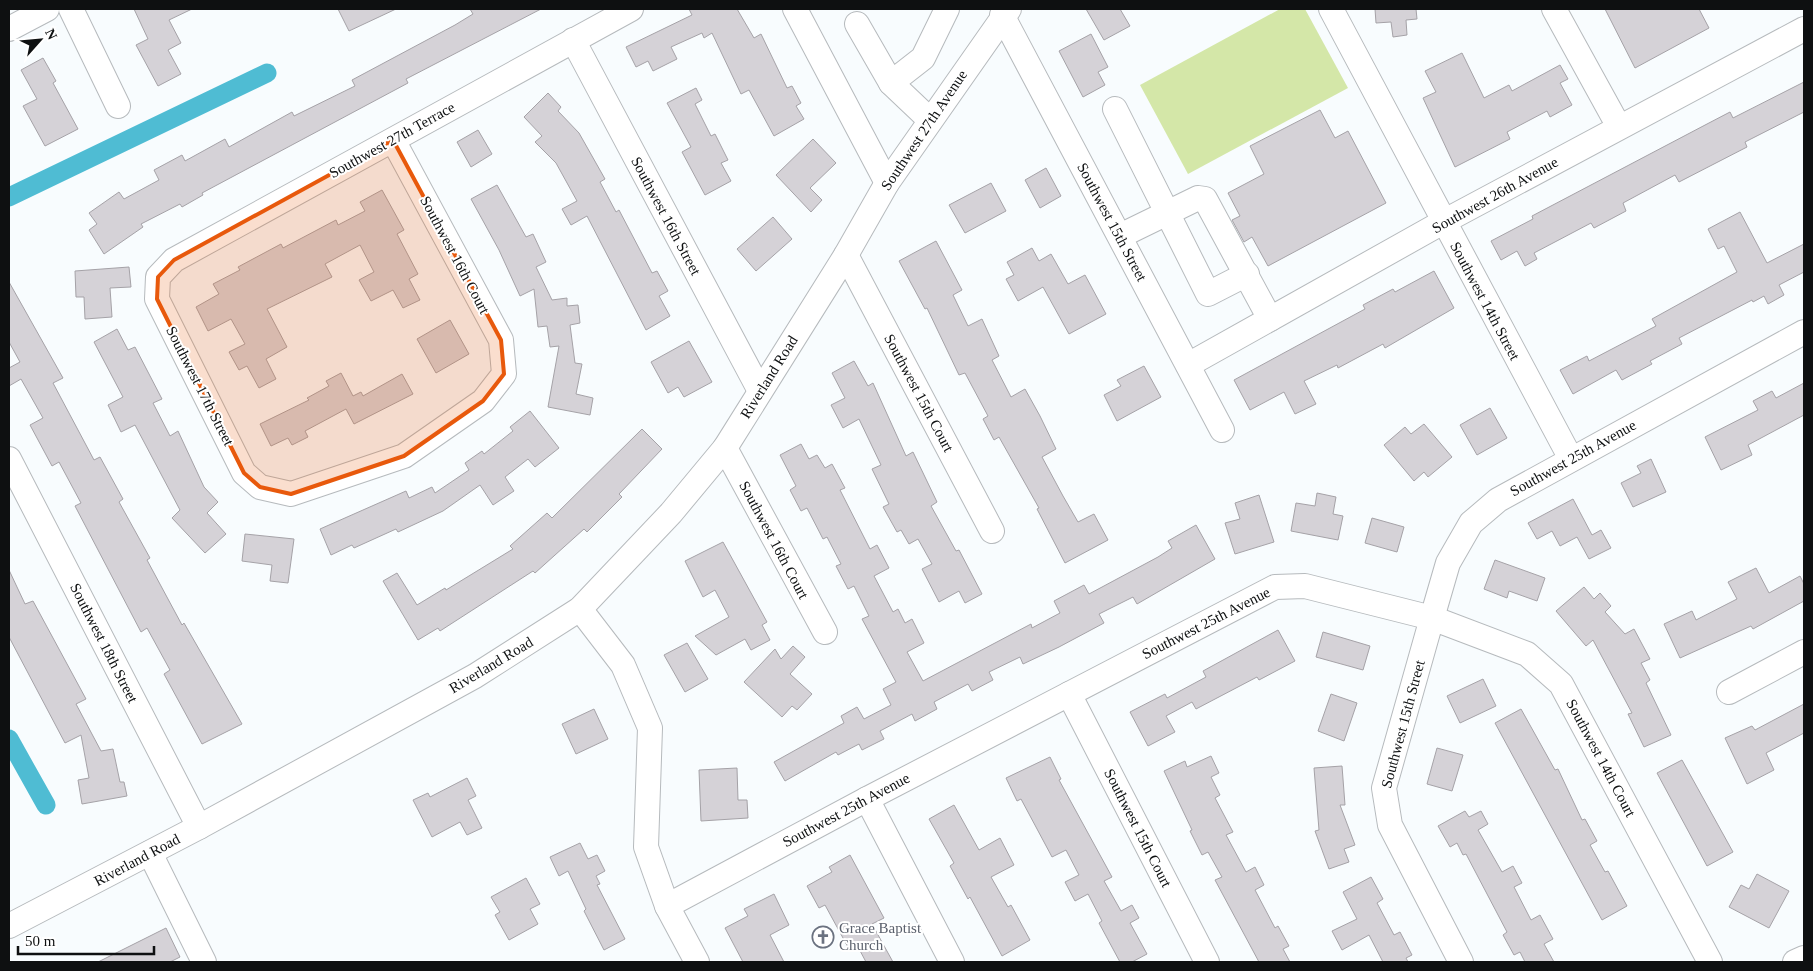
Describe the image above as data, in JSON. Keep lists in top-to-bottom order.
{
  "streets": {
    "street": [
      "Southwest 27th Avenue",
      "Southwest 27th Terrace",
      "Southwest 26th Avenue",
      "Southwest 16th Street",
      "Southwest 15th Street",
      "Southwest 16th Court",
      "Southwest 14th Street",
      "Riverland Road",
      "Southwest 17th Street",
      "Southwest 15th Court",
      "Southwest 25th Avenue",
      "Southwest 18th Street",
      "Southwest 14th Court"
    ]
  },
  "crossings": [
    ["Southwest 27th Avenue", "Southwest 15th Street"],
    ["Southwest 27th Avenue", "Riverland Road"],
    ["Southwest 27th Avenue", "Southwest 15th Court"],
    ["Southwest 27th Terrace", "Southwest 16th Street"],
    ["Southwest 27th Terrace", "Southwest 16th Court"],
    ["Southwest 27th Terrace", "Southwest 17th Street"],
    ["Southwest 26th Avenue", "Southwest 15th Street"],
    ["Southwest 26th Avenue", "Southwest 14th Street"],
    ["Southwest 16th Street", "Riverland Road"],
    ["Southwest 15th Street", "Southwest 25th Avenue"],
    ["Southwest 15th Street", "Southwest 14th Court"],
    ["Southwest 16th Court", "Riverland Road"],
    ["Southwest 16th Court", "Southwest 17th Street"],
    ["Southwest 14th Street", "Southwest 25th Avenue"],
    ["Riverland Road", "Southwest 15th Court"],
    ["Riverland Road", "Southwest 18th Street"],
    ["Southwest 15th Court", "Southwest 25th Avenue"],
    ["Southwest 25th Avenue", "Southwest 14th Court"]
  ],
  "places": {
    "church": ["Grace Baptist Church"]
  },
  "scale_bar": "50 m",
  "north": "top right"
}
